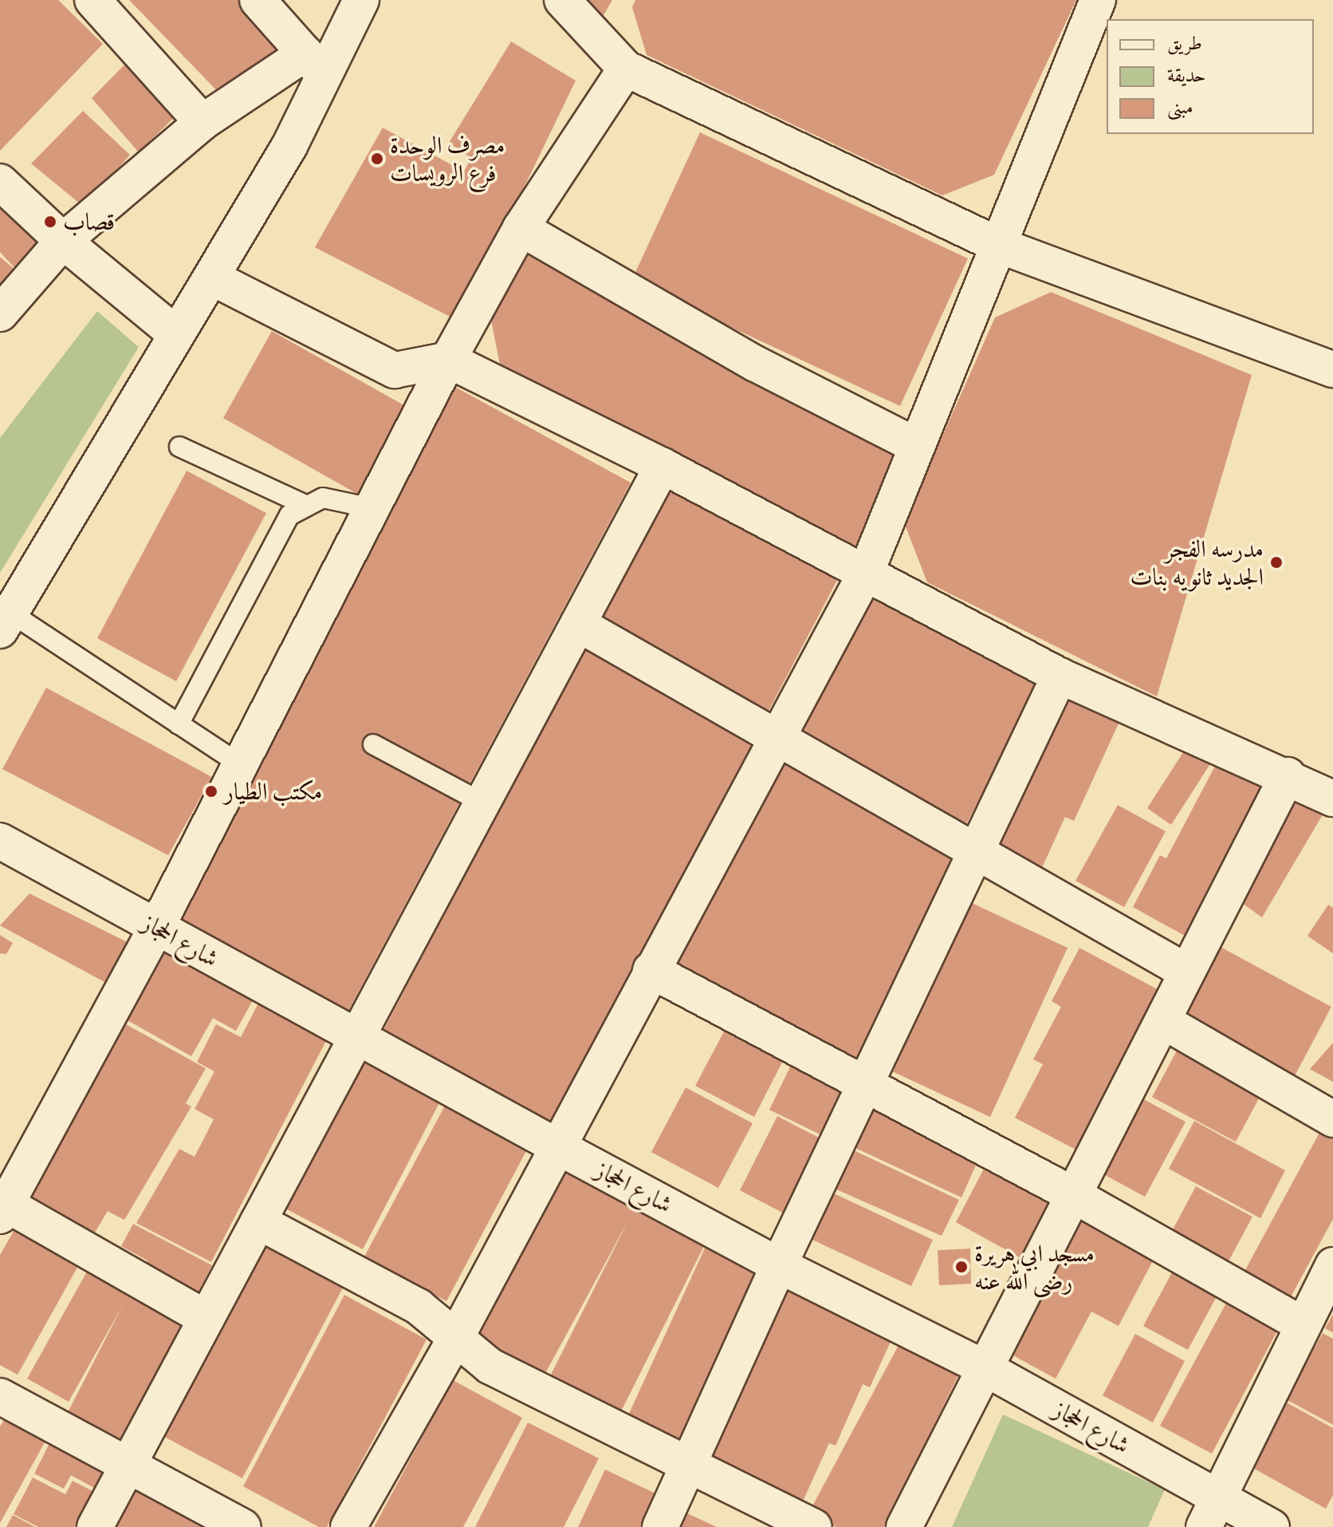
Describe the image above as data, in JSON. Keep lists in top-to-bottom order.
{
  "streets": {
    "street": ["شارع الحجاز"]
  },
  "places": [
    "مصرف الوحدة فرع الرويسات",
    "قصاب",
    "مدرسه الفجر الجديد ثانويه بنات",
    "مكتب الطيار",
    "مسجد ابي هريرة رضى الله عنه"
  ],
  "legend": ["طريق", "حديقة", "مبنى"]
}
